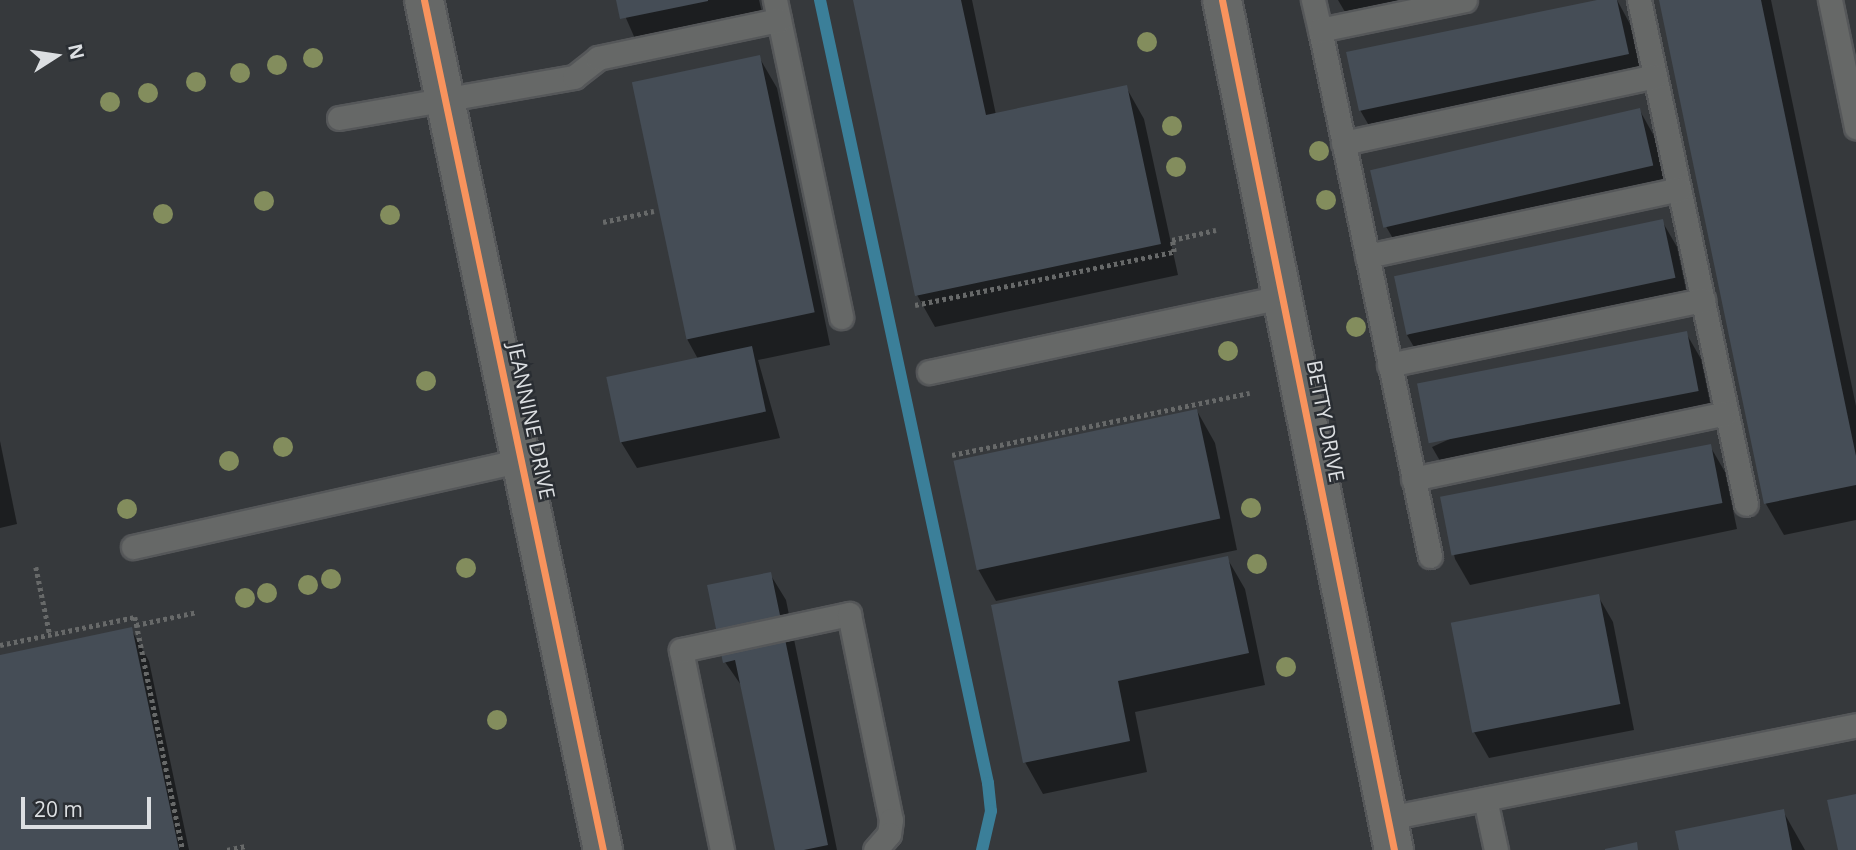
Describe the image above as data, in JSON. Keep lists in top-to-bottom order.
{
  "streets": {
    "street": ["JEANNINE DRIVE", "BETTY DRIVE"]
  },
  "scale_bar": "20 m",
  "north": "right"
}
